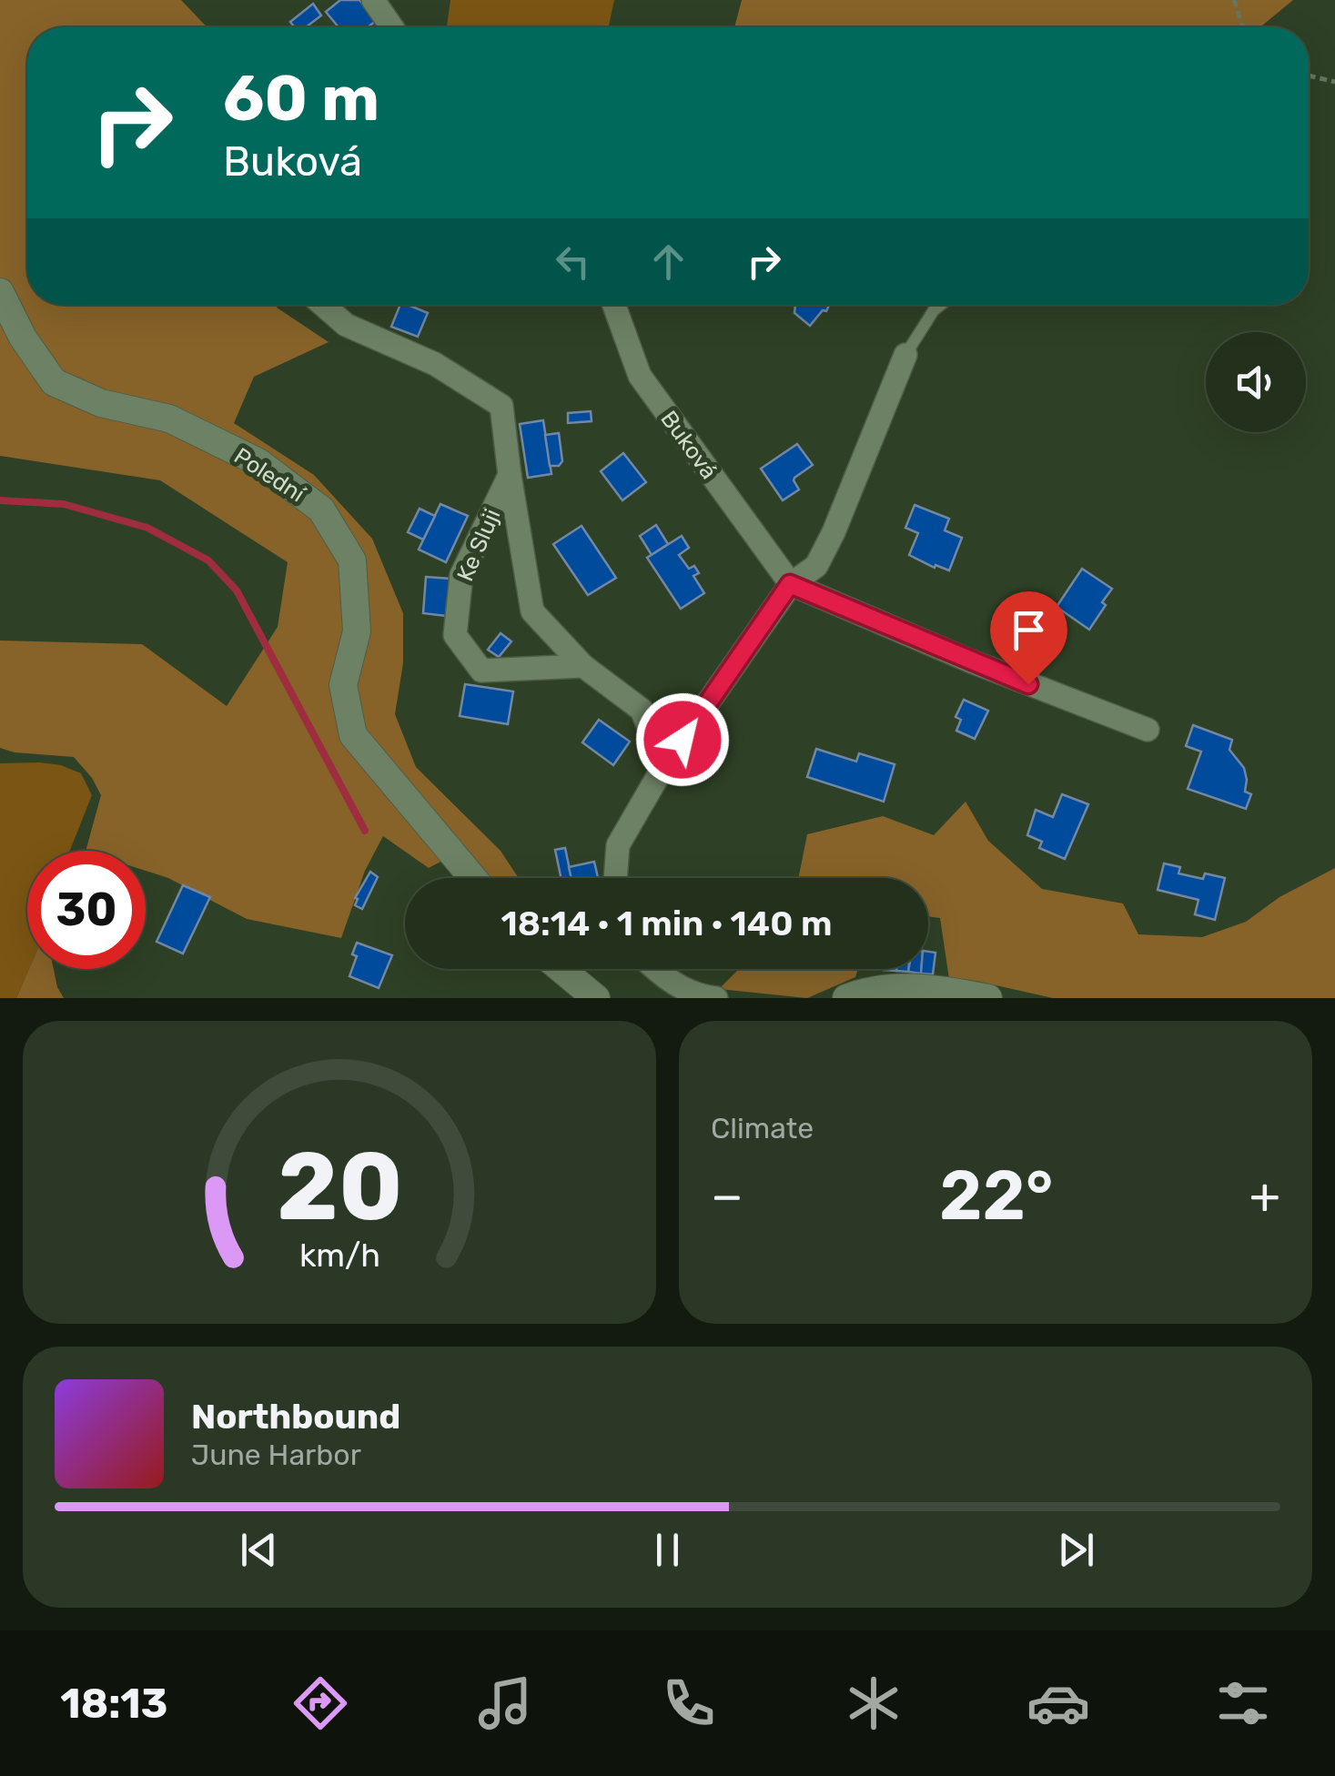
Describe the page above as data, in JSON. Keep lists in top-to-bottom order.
{
  "streets": {
    "street": ["Buková", "Polední", "Ke Sluji"]
  },
  "page": {
    "turn": ["60 m", "Buková"],
    "limit": "30",
    "trip": "18:14 · 1 min · 140 m",
    "tile": "Climate",
    "heat": ["−", "22°", "+"],
    "song": ["Northbound", "June Harbor"],
    "tabs": "18:13",
    "gauge": ["20", "km/h"]
  }
}
